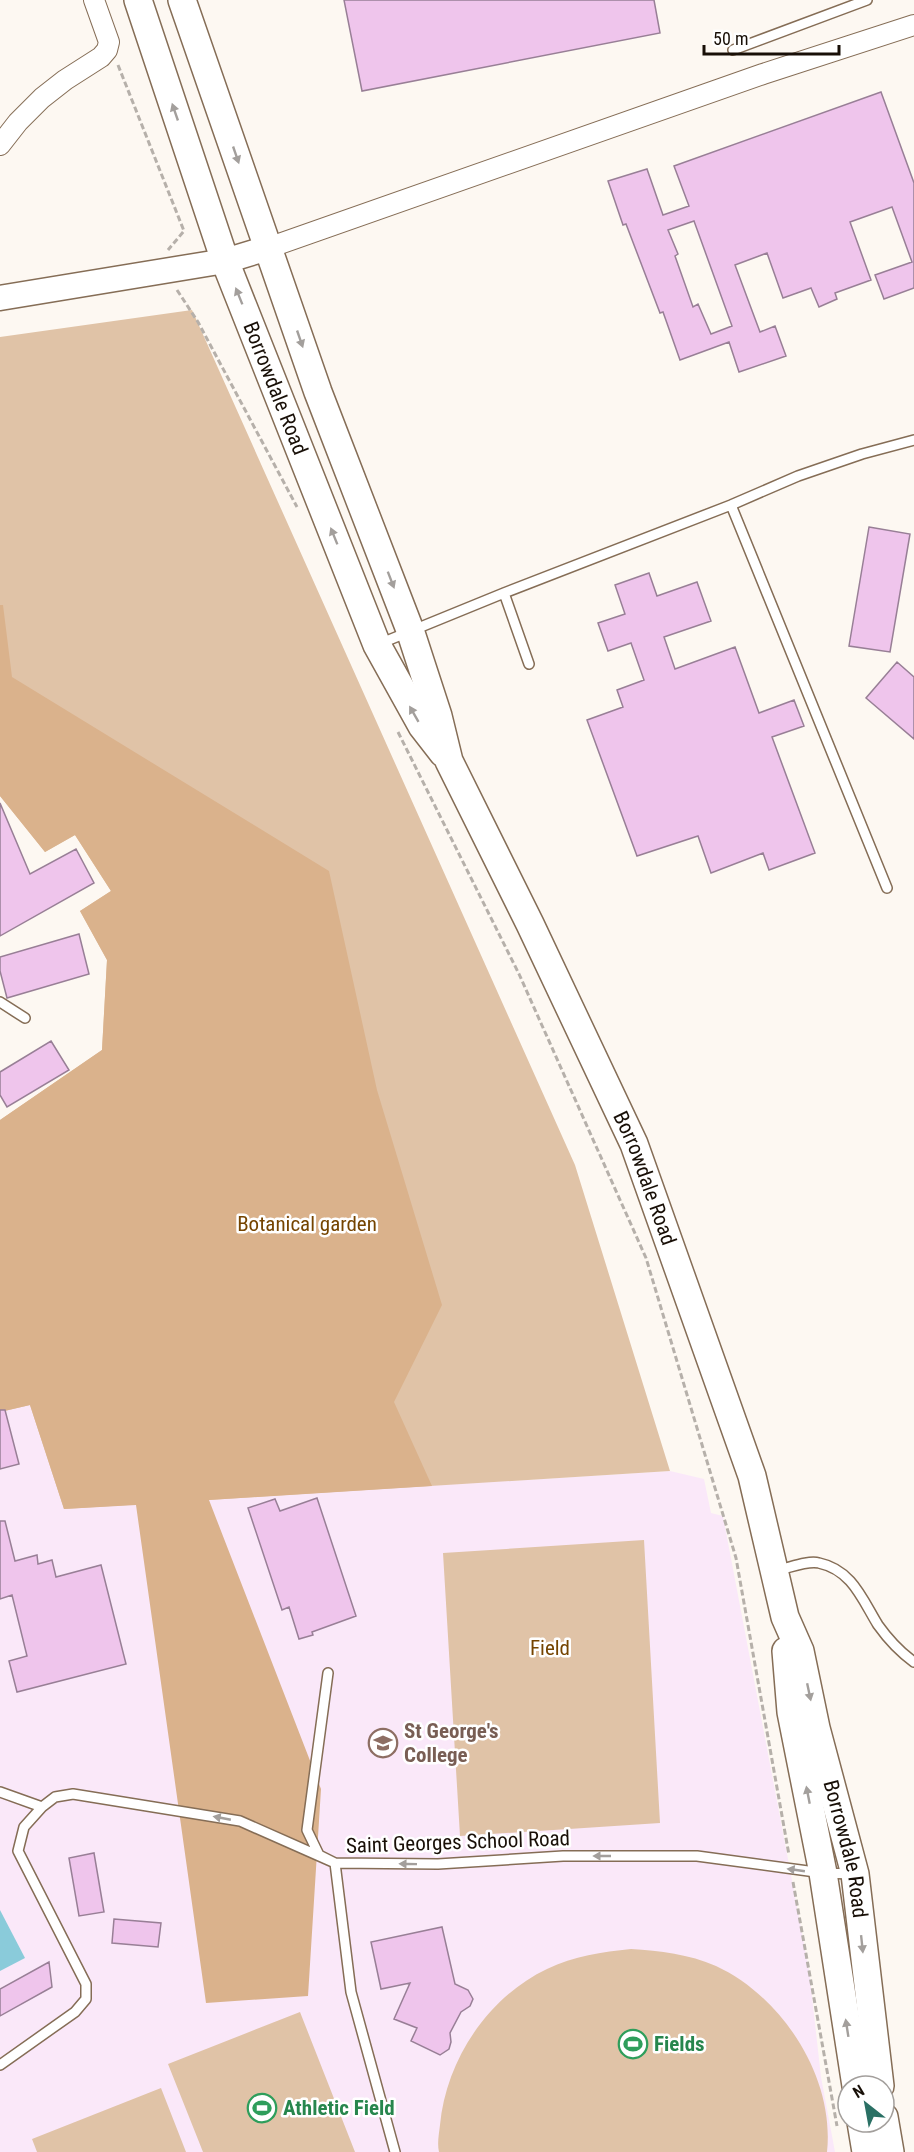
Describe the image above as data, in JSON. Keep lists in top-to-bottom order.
{
  "streets": {
    "main road": ["Borrowdale Road"],
    "lane": ["Saint Georges School Road"]
  },
  "crossings": [
    ["Borrowdale Road", "Saint Georges School Road"]
  ],
  "one_way": ["Saint Georges School Road"],
  "parks": ["Botanical garden", "Field"],
  "places": {
    "school or university": ["St George's College"],
    "sports": ["Fields", "Athletic Field"]
  },
  "scale_bar": "50 m",
  "north": "top left"
}
